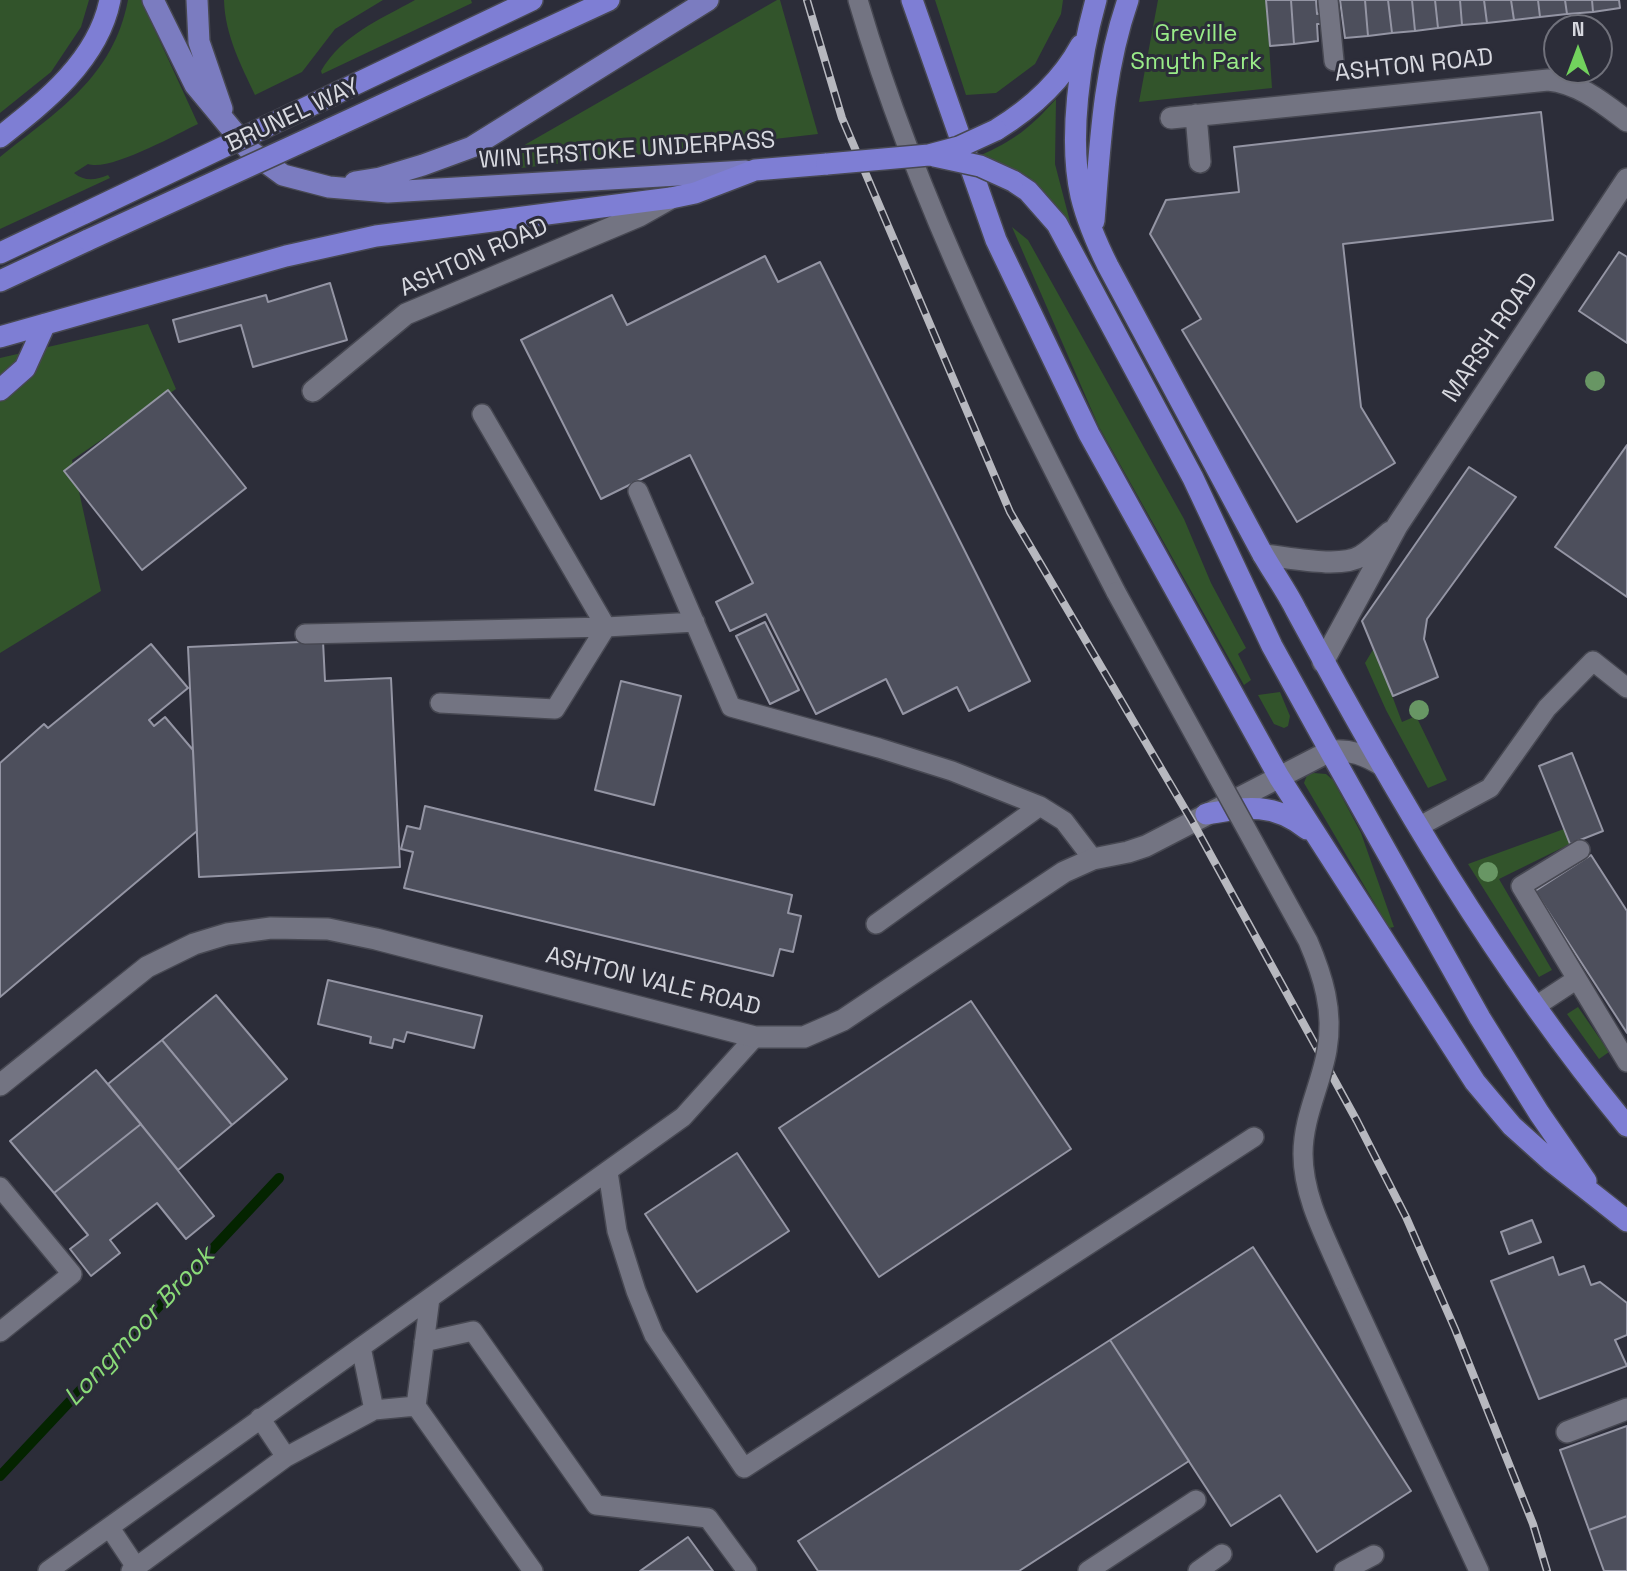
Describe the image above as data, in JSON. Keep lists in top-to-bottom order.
{
  "streets": {
    "highway": ["BRUNEL WAY", "WINTERSTOKE UNDERPASS"],
    "street": ["ASHTON ROAD", "MARSH ROAD", "ASHTON VALE ROAD"]
  },
  "water": ["Longmoor Brook"],
  "parks": ["Greville Smyth Park"],
  "north": "top"
}
